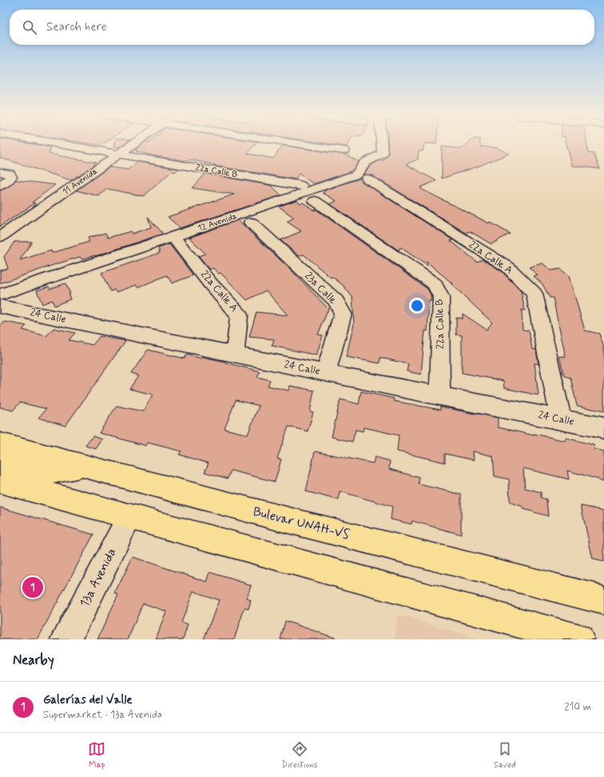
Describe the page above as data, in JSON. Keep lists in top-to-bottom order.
{
  "streets": {
    "main road": ["Bulevar UNAH-VS"],
    "street": [
      "22a Calle B",
      "11 Avenida",
      "12 Avenida",
      "22a Calle A",
      "23a Calle",
      "24 Calle",
      "13a Avenida"
    ]
  },
  "crossings": [
    ["22a Calle B", "11 Avenida"],
    ["22a Calle B", "24 Calle"],
    ["12 Avenida", "22a Calle A"],
    ["12 Avenida", "24 Calle"],
    ["22a Calle A", "24 Calle"],
    ["23a Calle", "24 Calle"]
  ],
  "page": {
    "search": "Search here",
    "pins": "1",
    "heading": "Nearby",
    "list": [
      {
        "mark": "1",
        "name": "Galerías del Valle",
        "note": "Supermarket · 13a Avenida",
        "value": "210 m"
      }
    ],
    "nav": ["Map", "Directions", "Saved"]
  }
}
